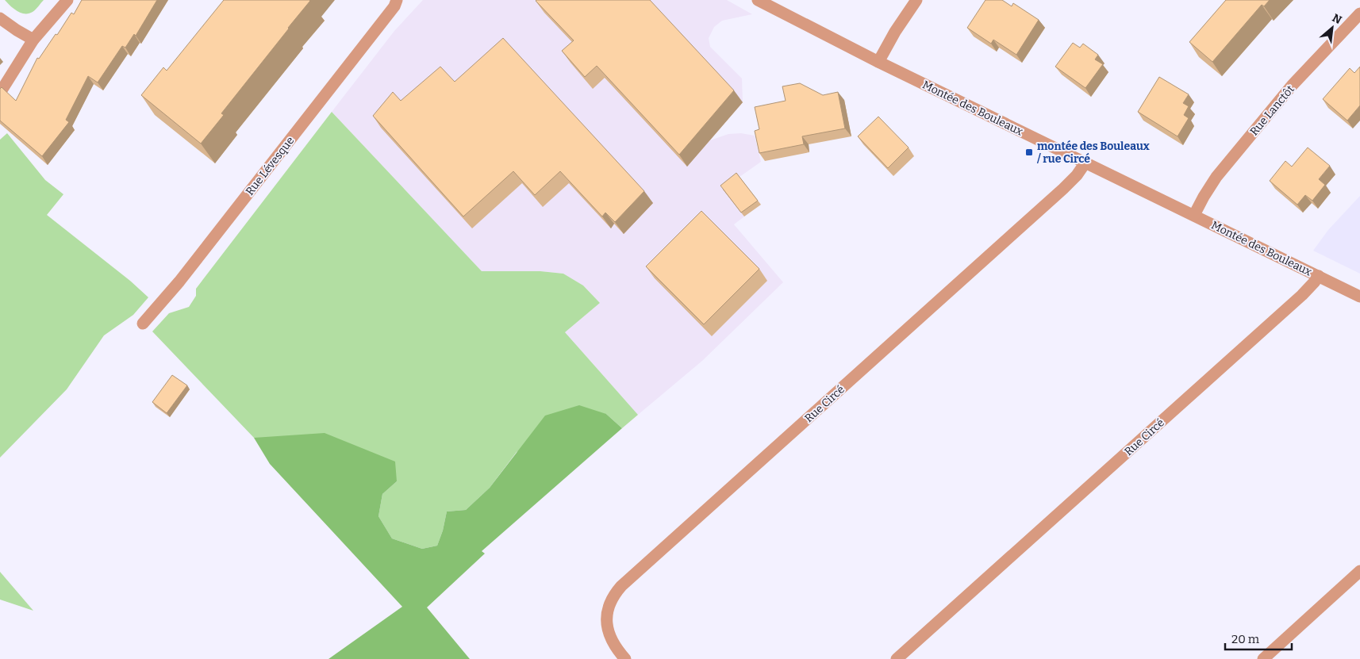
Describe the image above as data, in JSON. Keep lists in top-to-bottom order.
{
  "streets": {
    "street": [
      "Montée des Bouleaux",
      "Rue Lanctôt",
      "Rue Lévesque",
      "Rue Circé"
    ]
  },
  "crossings": [
    ["Montée des Bouleaux", "Rue Lanctôt"],
    ["Montée des Bouleaux", "Rue Circé"]
  ],
  "places": {
    "transit": ["montée des Bouleaux / rue Circé"]
  },
  "scale_bar": "20 m",
  "north": "top right"
}
